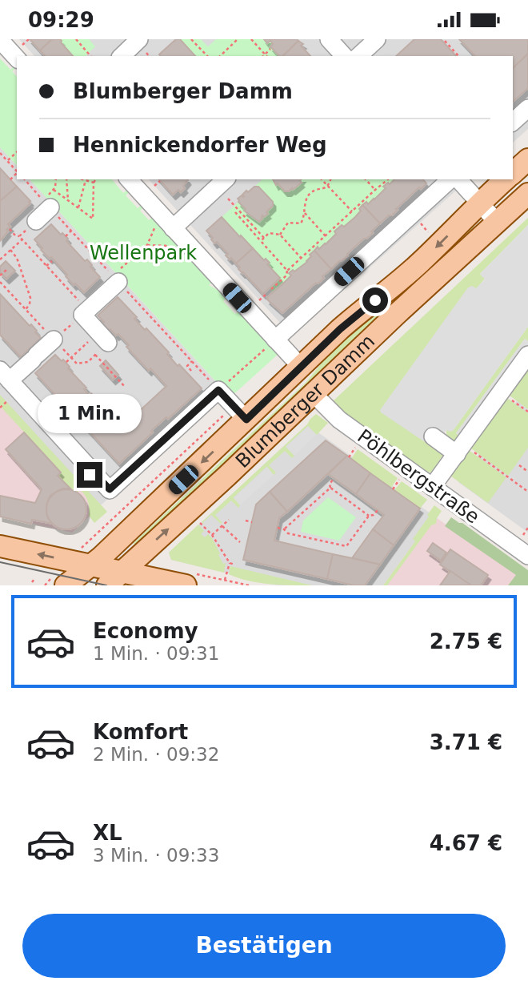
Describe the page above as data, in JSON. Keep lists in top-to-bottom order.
{
  "streets": {
    "main road": ["Blumberger Damm"],
    "street": ["Pöhlbergstraße"]
  },
  "crossings": [
    ["Blumberger Damm", "Pöhlbergstraße"]
  ],
  "parks": ["Wellenpark"],
  "page": {
    "status": "09:29",
    "banner": ["Blumberger Damm", "Hennickendorfer Weg"],
    "bubble": "1 Min.",
    "list": [
      {
        "name": "Economy",
        "note": "1 Min. · 09:31",
        "value": "2.75 €"
      },
      {
        "name": "Komfort",
        "note": "2 Min. · 09:32",
        "value": "3.71 €"
      },
      {
        "name": "XL",
        "note": "3 Min. · 09:33",
        "value": "4.67 €"
      }
    ],
    "buttons": "Bestätigen"
  }
}
